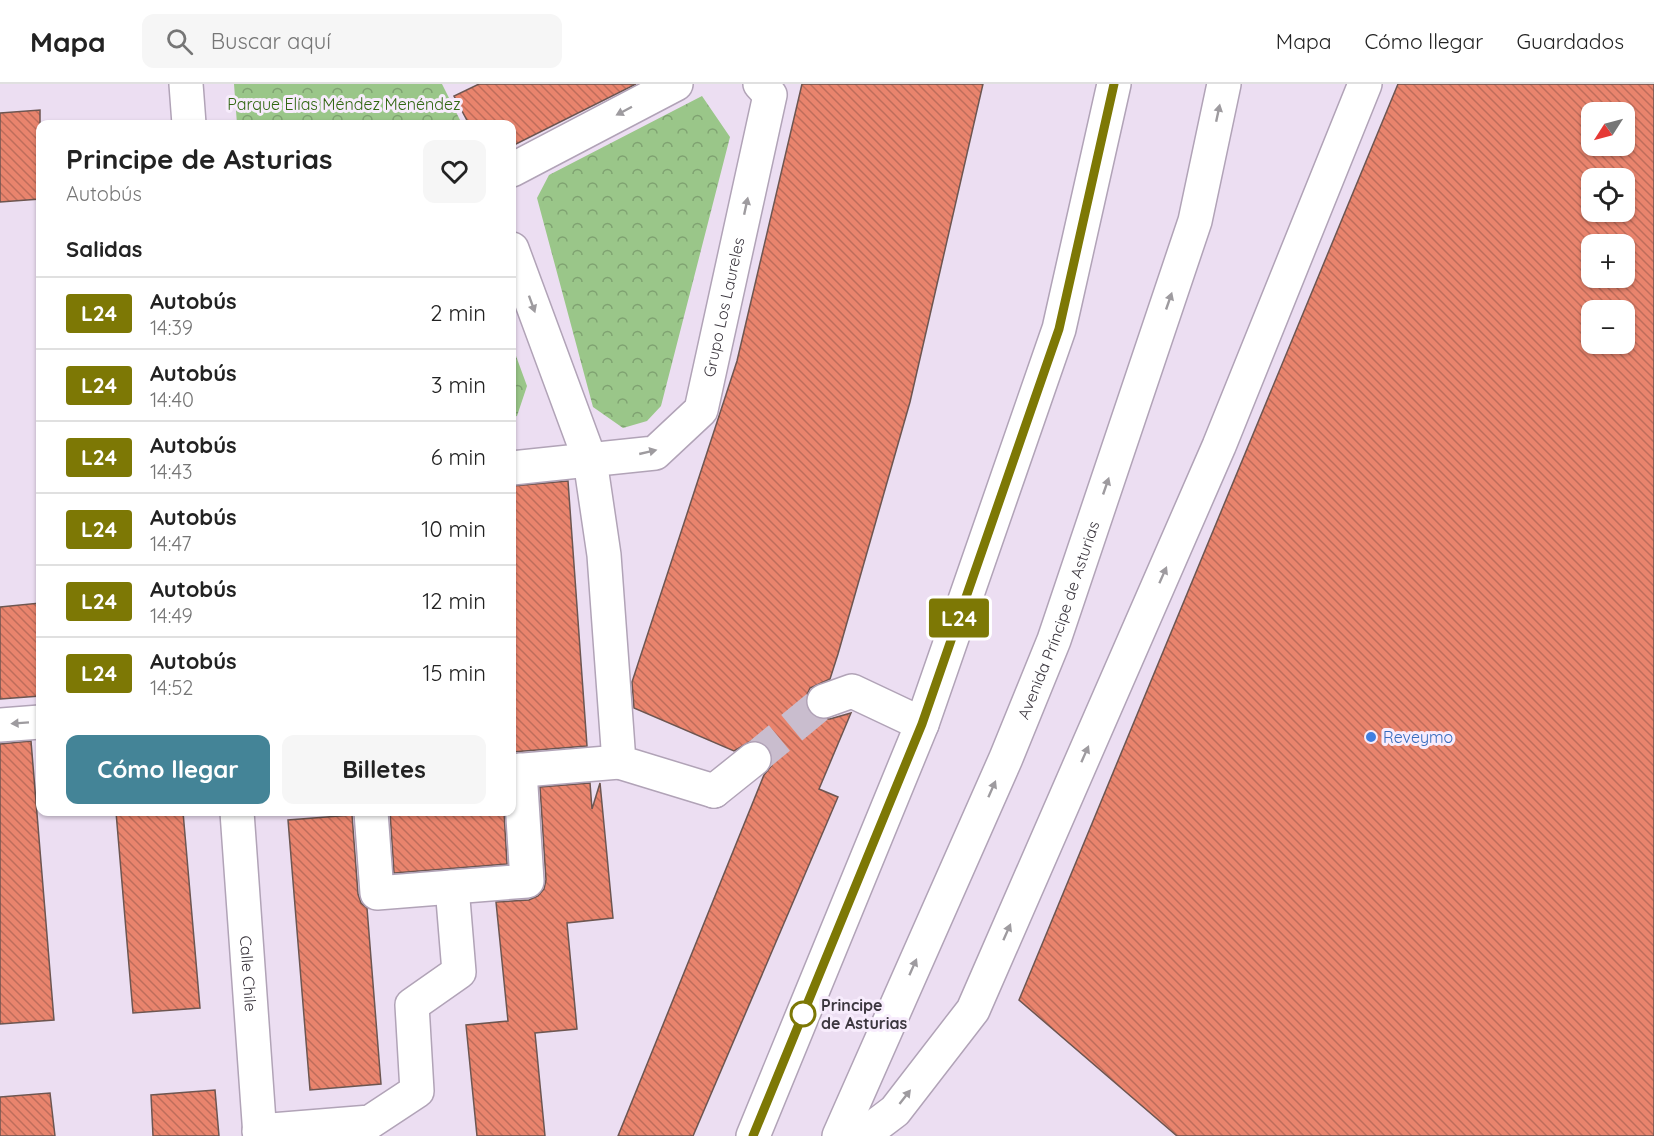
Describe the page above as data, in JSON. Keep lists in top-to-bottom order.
{
  "streets": {
    "main road": ["Grupo Los Laureles", "Avenida Príncipe de Asturias", "Calle Chile"]
  },
  "one_way": ["Grupo Los Laureles"],
  "parks": ["Parque Elías Méndez Menéndez"],
  "places": ["Reveymo", "Principe de Asturias"],
  "lines": ["bus line L24"],
  "north": "bottom left",
  "page": {
    "header": "Mapa",
    "search": "Buscar aquí",
    "nav": ["Mapa", "Cómo llegar", "Guardados"],
    "on_map": "L24",
    "map_buttons": ["+", "−"],
    "heading": [
      ["Principe de Asturias", "Autobús"],
      "Salidas"
    ],
    "list": [
      {
        "mark": "L24",
        "name": "Autobús",
        "note": "14:39",
        "value": "2 min"
      },
      {
        "mark": "L24",
        "name": "Autobús",
        "note": "14:40",
        "value": "3 min"
      },
      {
        "mark": "L24",
        "name": "Autobús",
        "note": "14:43",
        "value": "6 min"
      },
      {
        "mark": "L24",
        "name": "Autobús",
        "note": "14:47",
        "value": "10 min"
      },
      {
        "mark": "L24",
        "name": "Autobús",
        "note": "14:49",
        "value": "12 min"
      },
      {
        "mark": "L24",
        "name": "Autobús",
        "note": "14:52",
        "value": "15 min"
      }
    ],
    "buttons": ["Cómo llegar", "Billetes"]
  }
}
